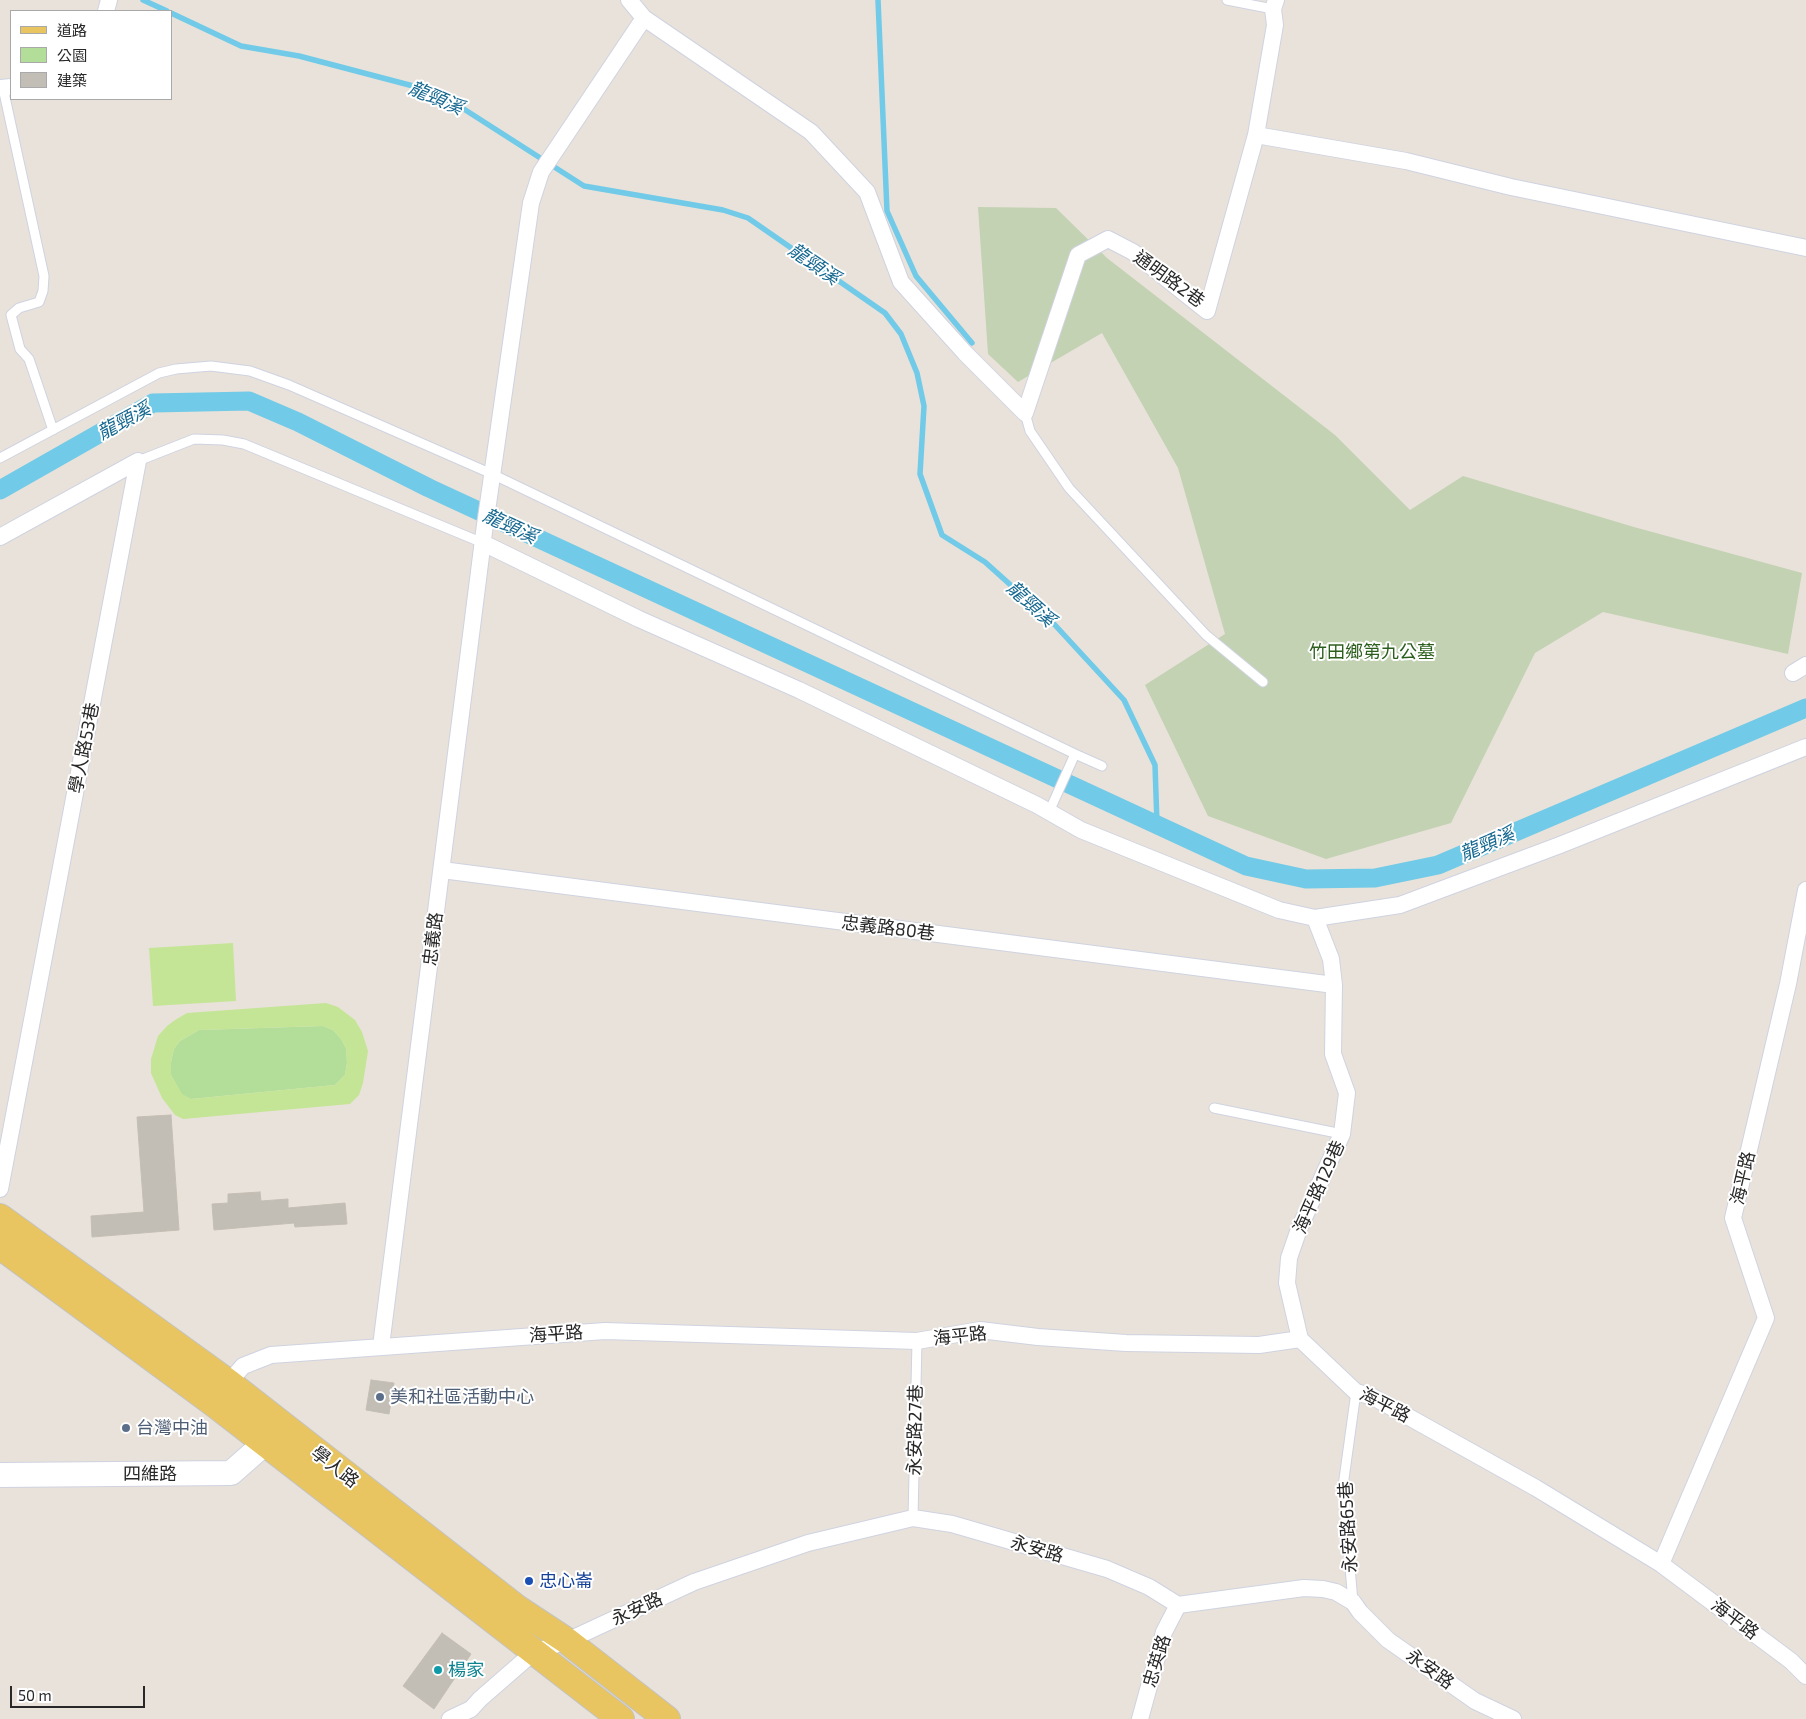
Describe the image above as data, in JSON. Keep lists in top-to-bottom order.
{
  "streets": {
    "main road": ["學人路", "四維路"],
    "street": [
      "通明路2巷",
      "學人路53巷",
      "忠義路80巷",
      "忠義路",
      "海平路",
      "海平路129巷",
      "永安路",
      "忠英路"
    ],
    "lane": ["永安路27巷", "永安路65巷"]
  },
  "crossings": [
    ["忠義路80巷", "忠義路"],
    ["忠義路80巷", "海平路129巷"],
    ["忠義路", "海平路"],
    ["海平路", "海平路129巷"],
    ["海平路", "永安路27巷"],
    ["海平路", "學人路"],
    ["海平路", "永安路65巷"],
    ["永安路27巷", "永安路"],
    ["學人路", "四維路"],
    ["學人路", "永安路"],
    ["永安路65巷", "永安路"],
    ["永安路", "忠英路"]
  ],
  "water": ["龍頸溪"],
  "parks": ["竹田鄉第九公墓"],
  "places": [
    "美和社區活動中心",
    "台灣中油",
    "忠心崙",
    "楊家"
  ],
  "legend": ["道路", "公園", "建築"],
  "scale_bar": "50 m"
}
